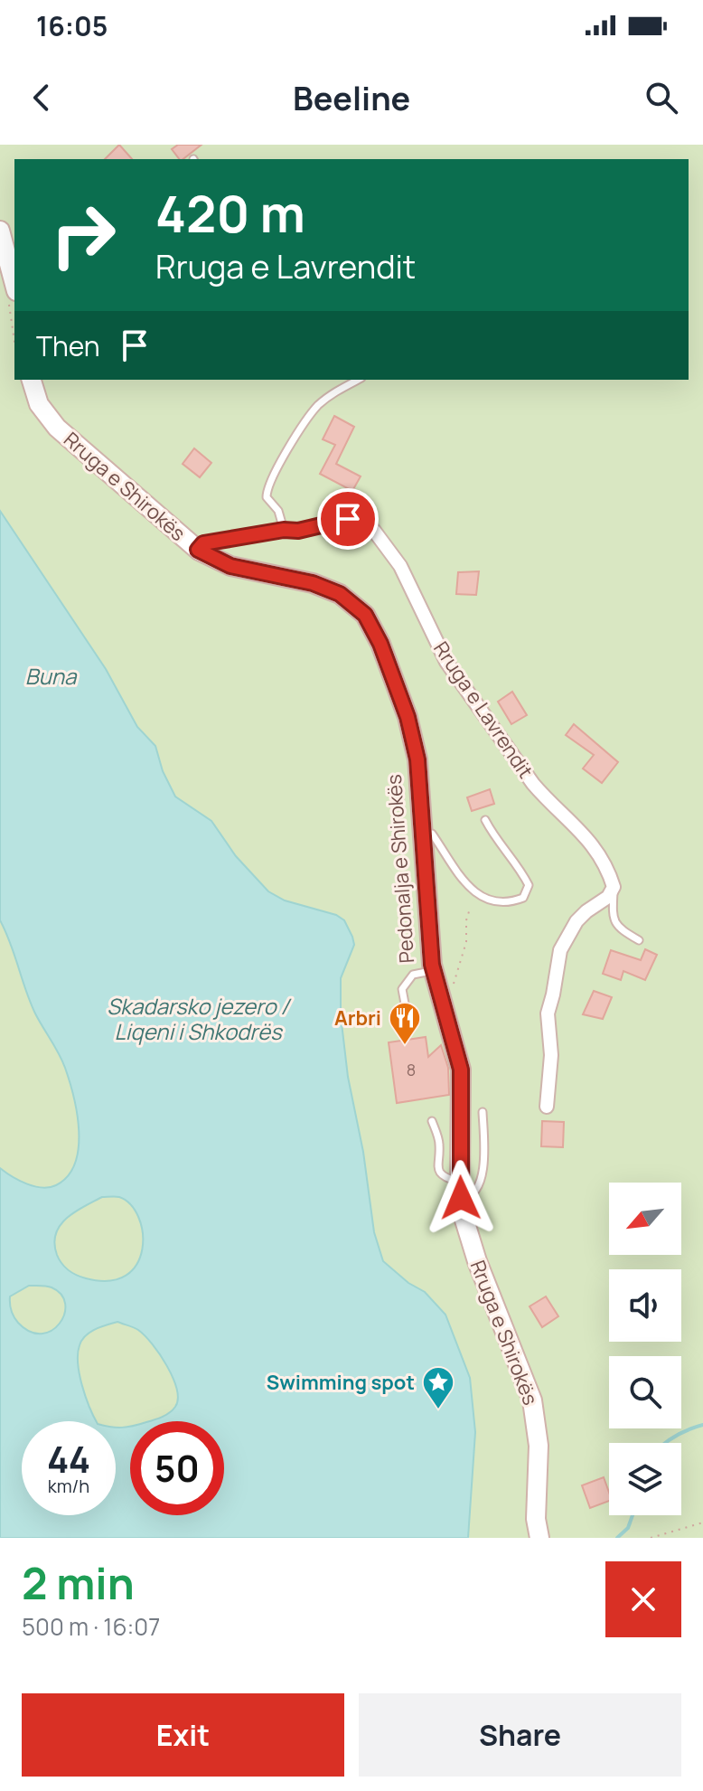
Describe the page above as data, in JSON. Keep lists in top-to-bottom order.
{
  "streets": {
    "main road": ["Rruga e Shirokës"],
    "street": ["Rruga e Lavrendit"]
  },
  "crossings": [
    ["Rruga e Shirokës", "Rruga e Lavrendit"]
  ],
  "water": ["Buna", "Skadarsko jezero / Liqeni i Shkodrës"],
  "places": {
    "restaurant": ["Arbri"],
    "place": ["Swimming spot"]
  },
  "house_numbers": ["8"],
  "north": "bottom left",
  "page": {
    "status": "16:05",
    "header": "Beeline",
    "turn": ["420 m", "Rruga e Lavrendit"],
    "then": "Then",
    "speed": "44 km/h",
    "limit": "50",
    "heading": ["2 min", "500 m · 16:07"],
    "buttons": ["Exit", "Share"]
  }
}
